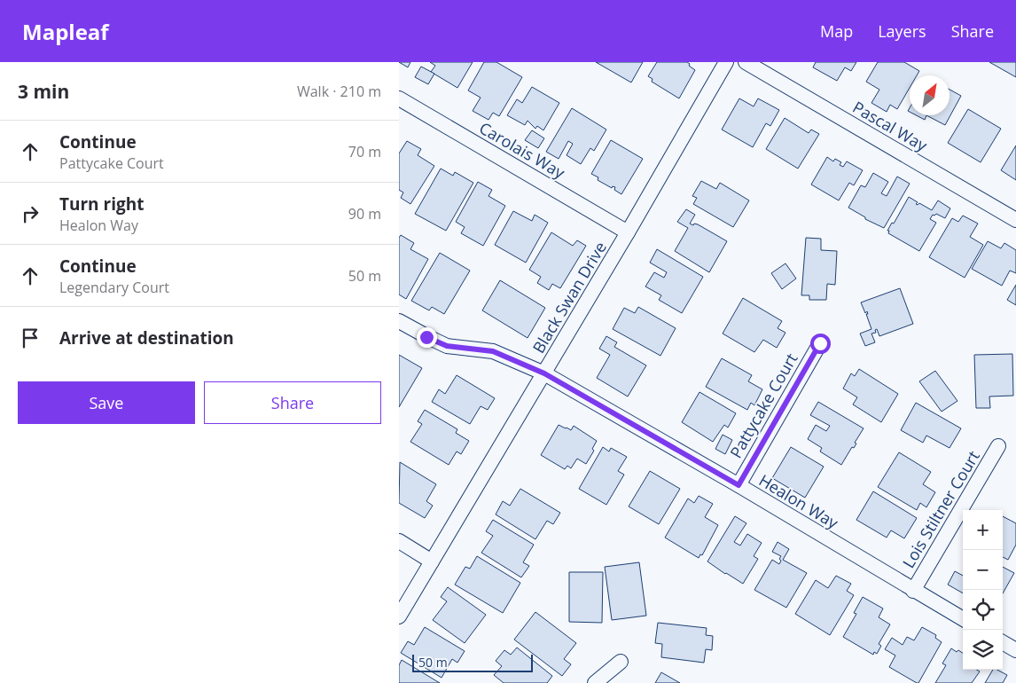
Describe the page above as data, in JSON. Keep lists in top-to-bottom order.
{
  "streets": {
    "street": [
      "Pascal Way",
      "Carolais Way",
      "Black Swan Drive",
      "Pattycake Court",
      "Healon Way",
      "Lois Stiltner Court"
    ]
  },
  "crossings": [
    ["Carolais Way", "Black Swan Drive"],
    ["Black Swan Drive", "Healon Way"],
    ["Pattycake Court", "Healon Way"],
    ["Healon Way", "Lois Stiltner Court"]
  ],
  "scale_bar": "50 m",
  "north": "top right",
  "page": {
    "header": "Mapleaf",
    "nav": ["Map", "Layers", "Share"],
    "heading": ["3 min", "Walk · 210 m"],
    "list": [
      ["Continue", "Pattycake Court", "70 m"],
      ["Turn right", "Healon Way", "90 m"],
      ["Continue", "Legendary Court", "50 m"],
      "Arrive at destination"
    ],
    "buttons": ["Save", "Share"],
    "map_buttons": ["+", "−"],
    "scale": "50 m"
  }
}
